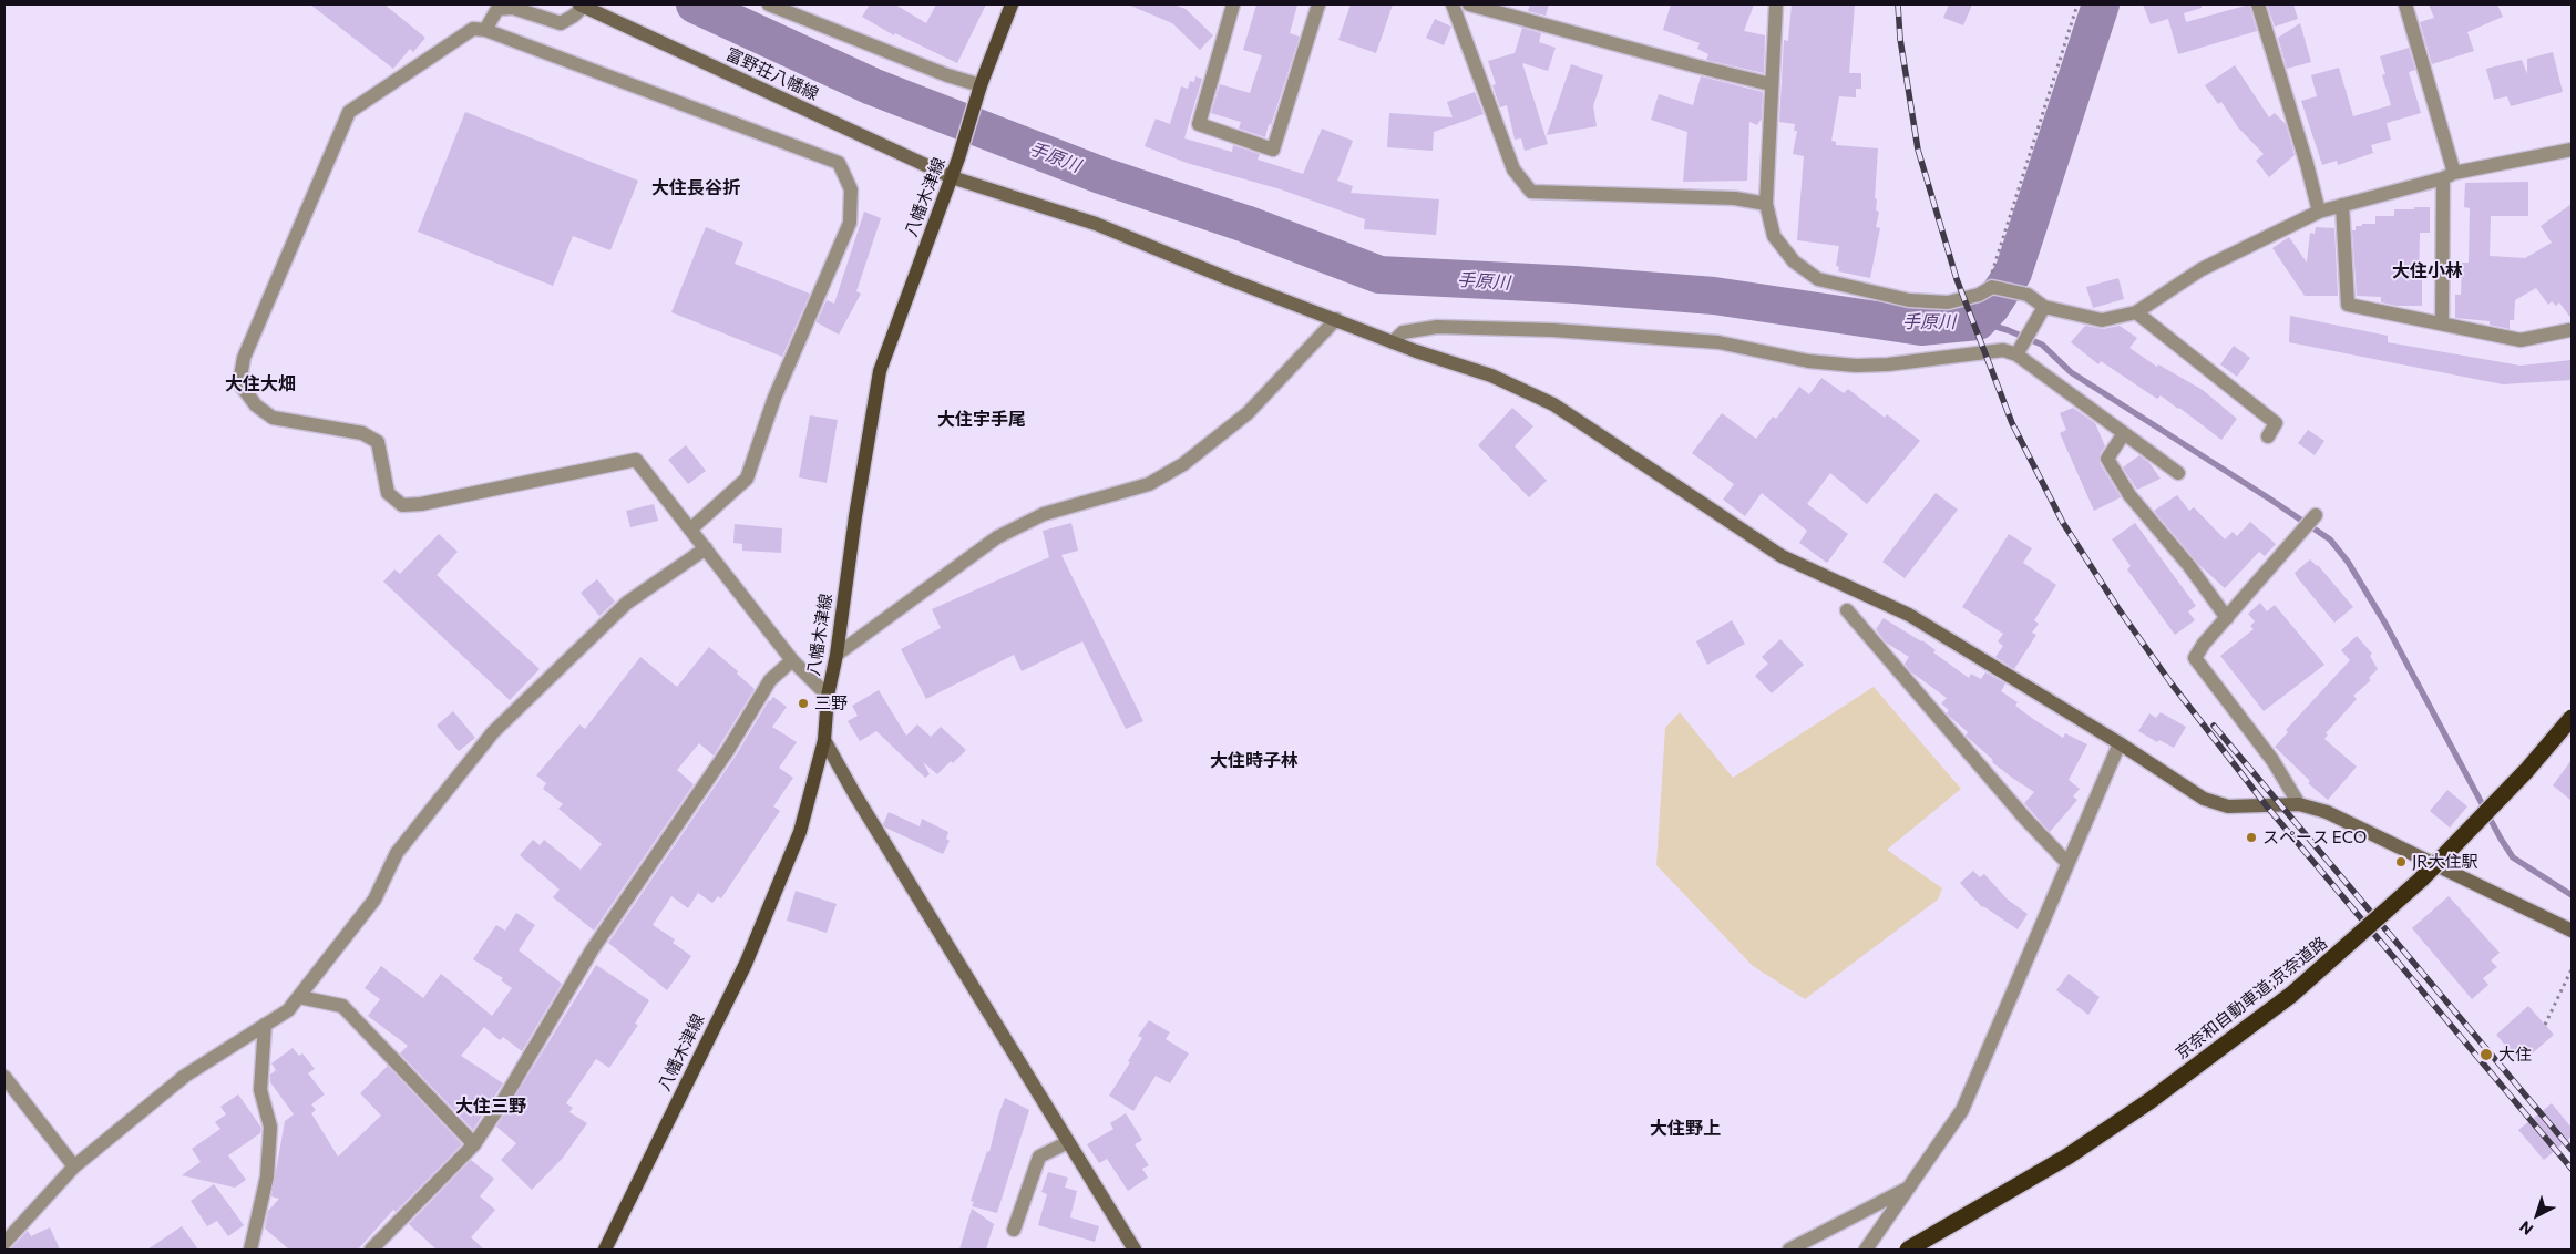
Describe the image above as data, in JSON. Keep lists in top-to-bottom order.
{
  "streets": {
    "highway": ["京奈和自動車道;京奈道路"],
    "main road": ["八幡木津線"],
    "street": ["富野荘八幡線"]
  },
  "crossings": [
    ["富野荘八幡線", "八幡木津線"]
  ],
  "districts": [
    "大住長谷折",
    "大住小林",
    "大住大畑",
    "大住宇手尾",
    "大住時子林",
    "大住三野",
    "大住野上"
  ],
  "water": ["手原川"],
  "places": [
    "三野",
    "スペース ECO",
    "JR大住駅",
    "大住"
  ],
  "north": "bottom left"
}
